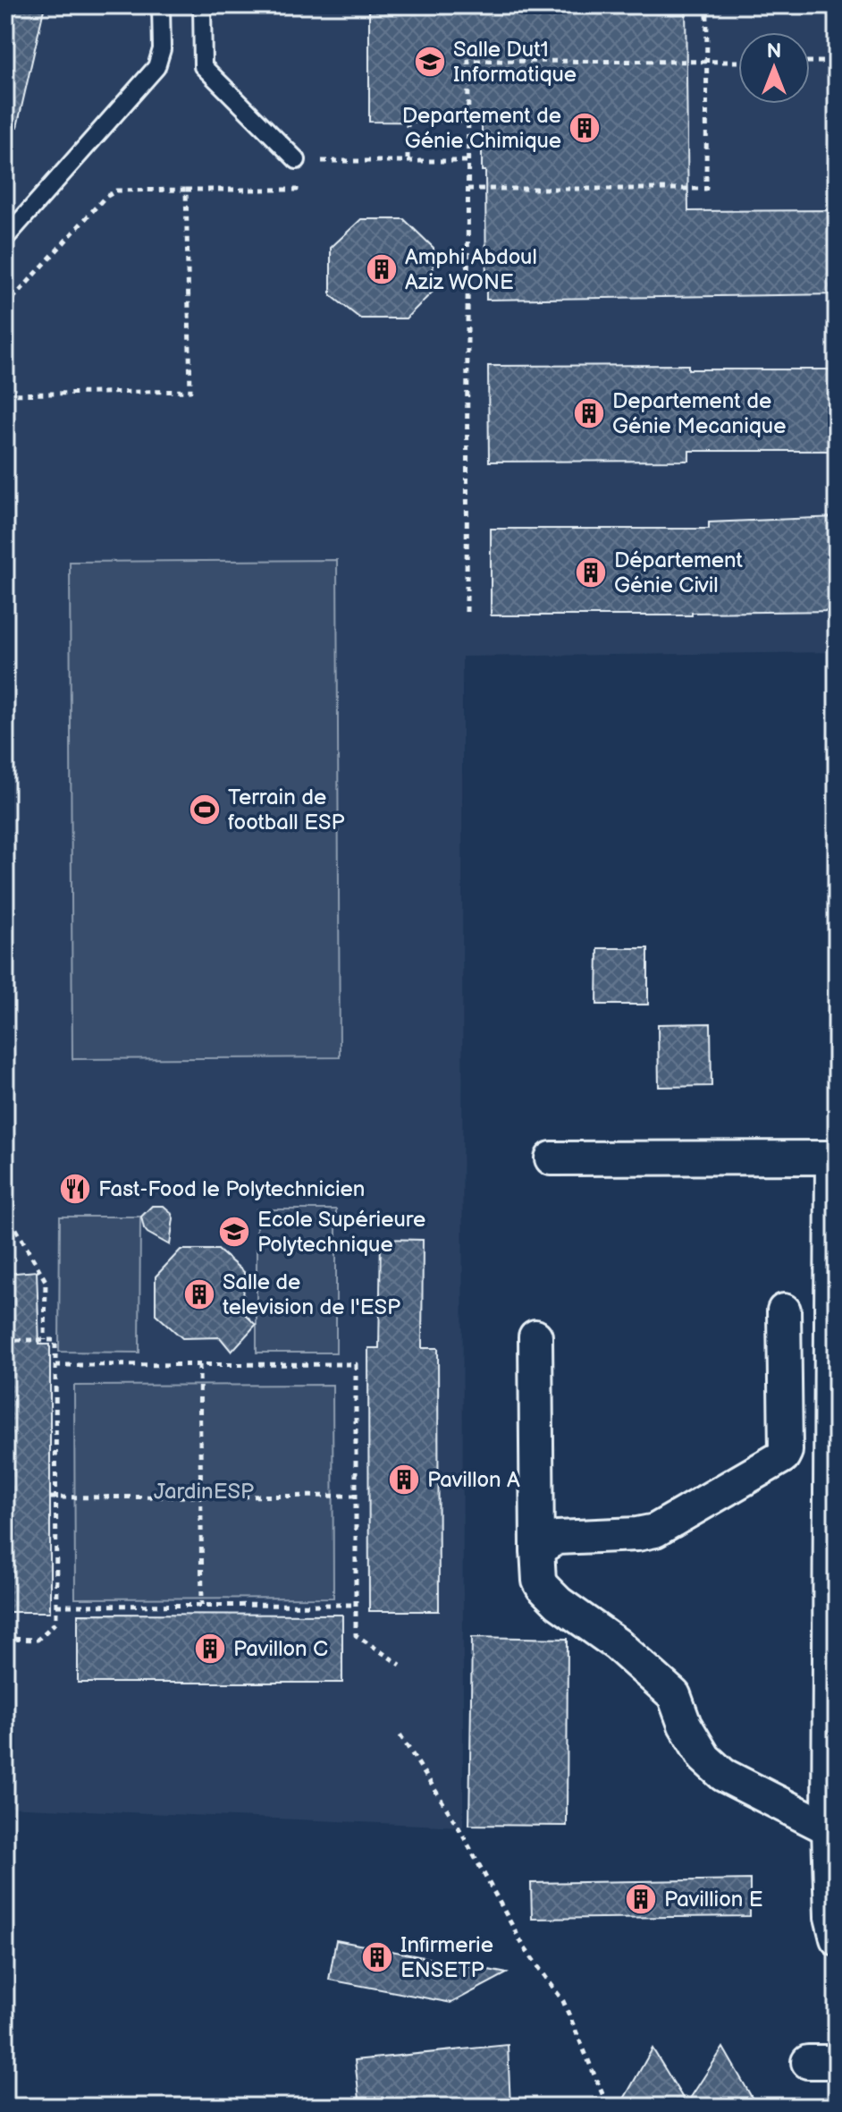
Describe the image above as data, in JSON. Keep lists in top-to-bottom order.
{
  "parks": ["JardinESP"],
  "places": {
    "school or university": ["Salle Dut1 Informatique", "Ecole Supérieure Polytechnique"],
    "building": [
      "Departement de Génie Chimique",
      "Amphi Abdoul Aziz WONE",
      "Departement de Génie Mecanique",
      "Département Génie Civil",
      "Salle de television de l'ESP",
      "Pavillon A",
      "Pavillon C",
      "Pavillion E",
      "Infirmerie ENSETP"
    ],
    "sports": ["Terrain de football ESP"],
    "restaurant": ["Fast-Food le Polytechnicien"]
  },
  "north": "top"
}
